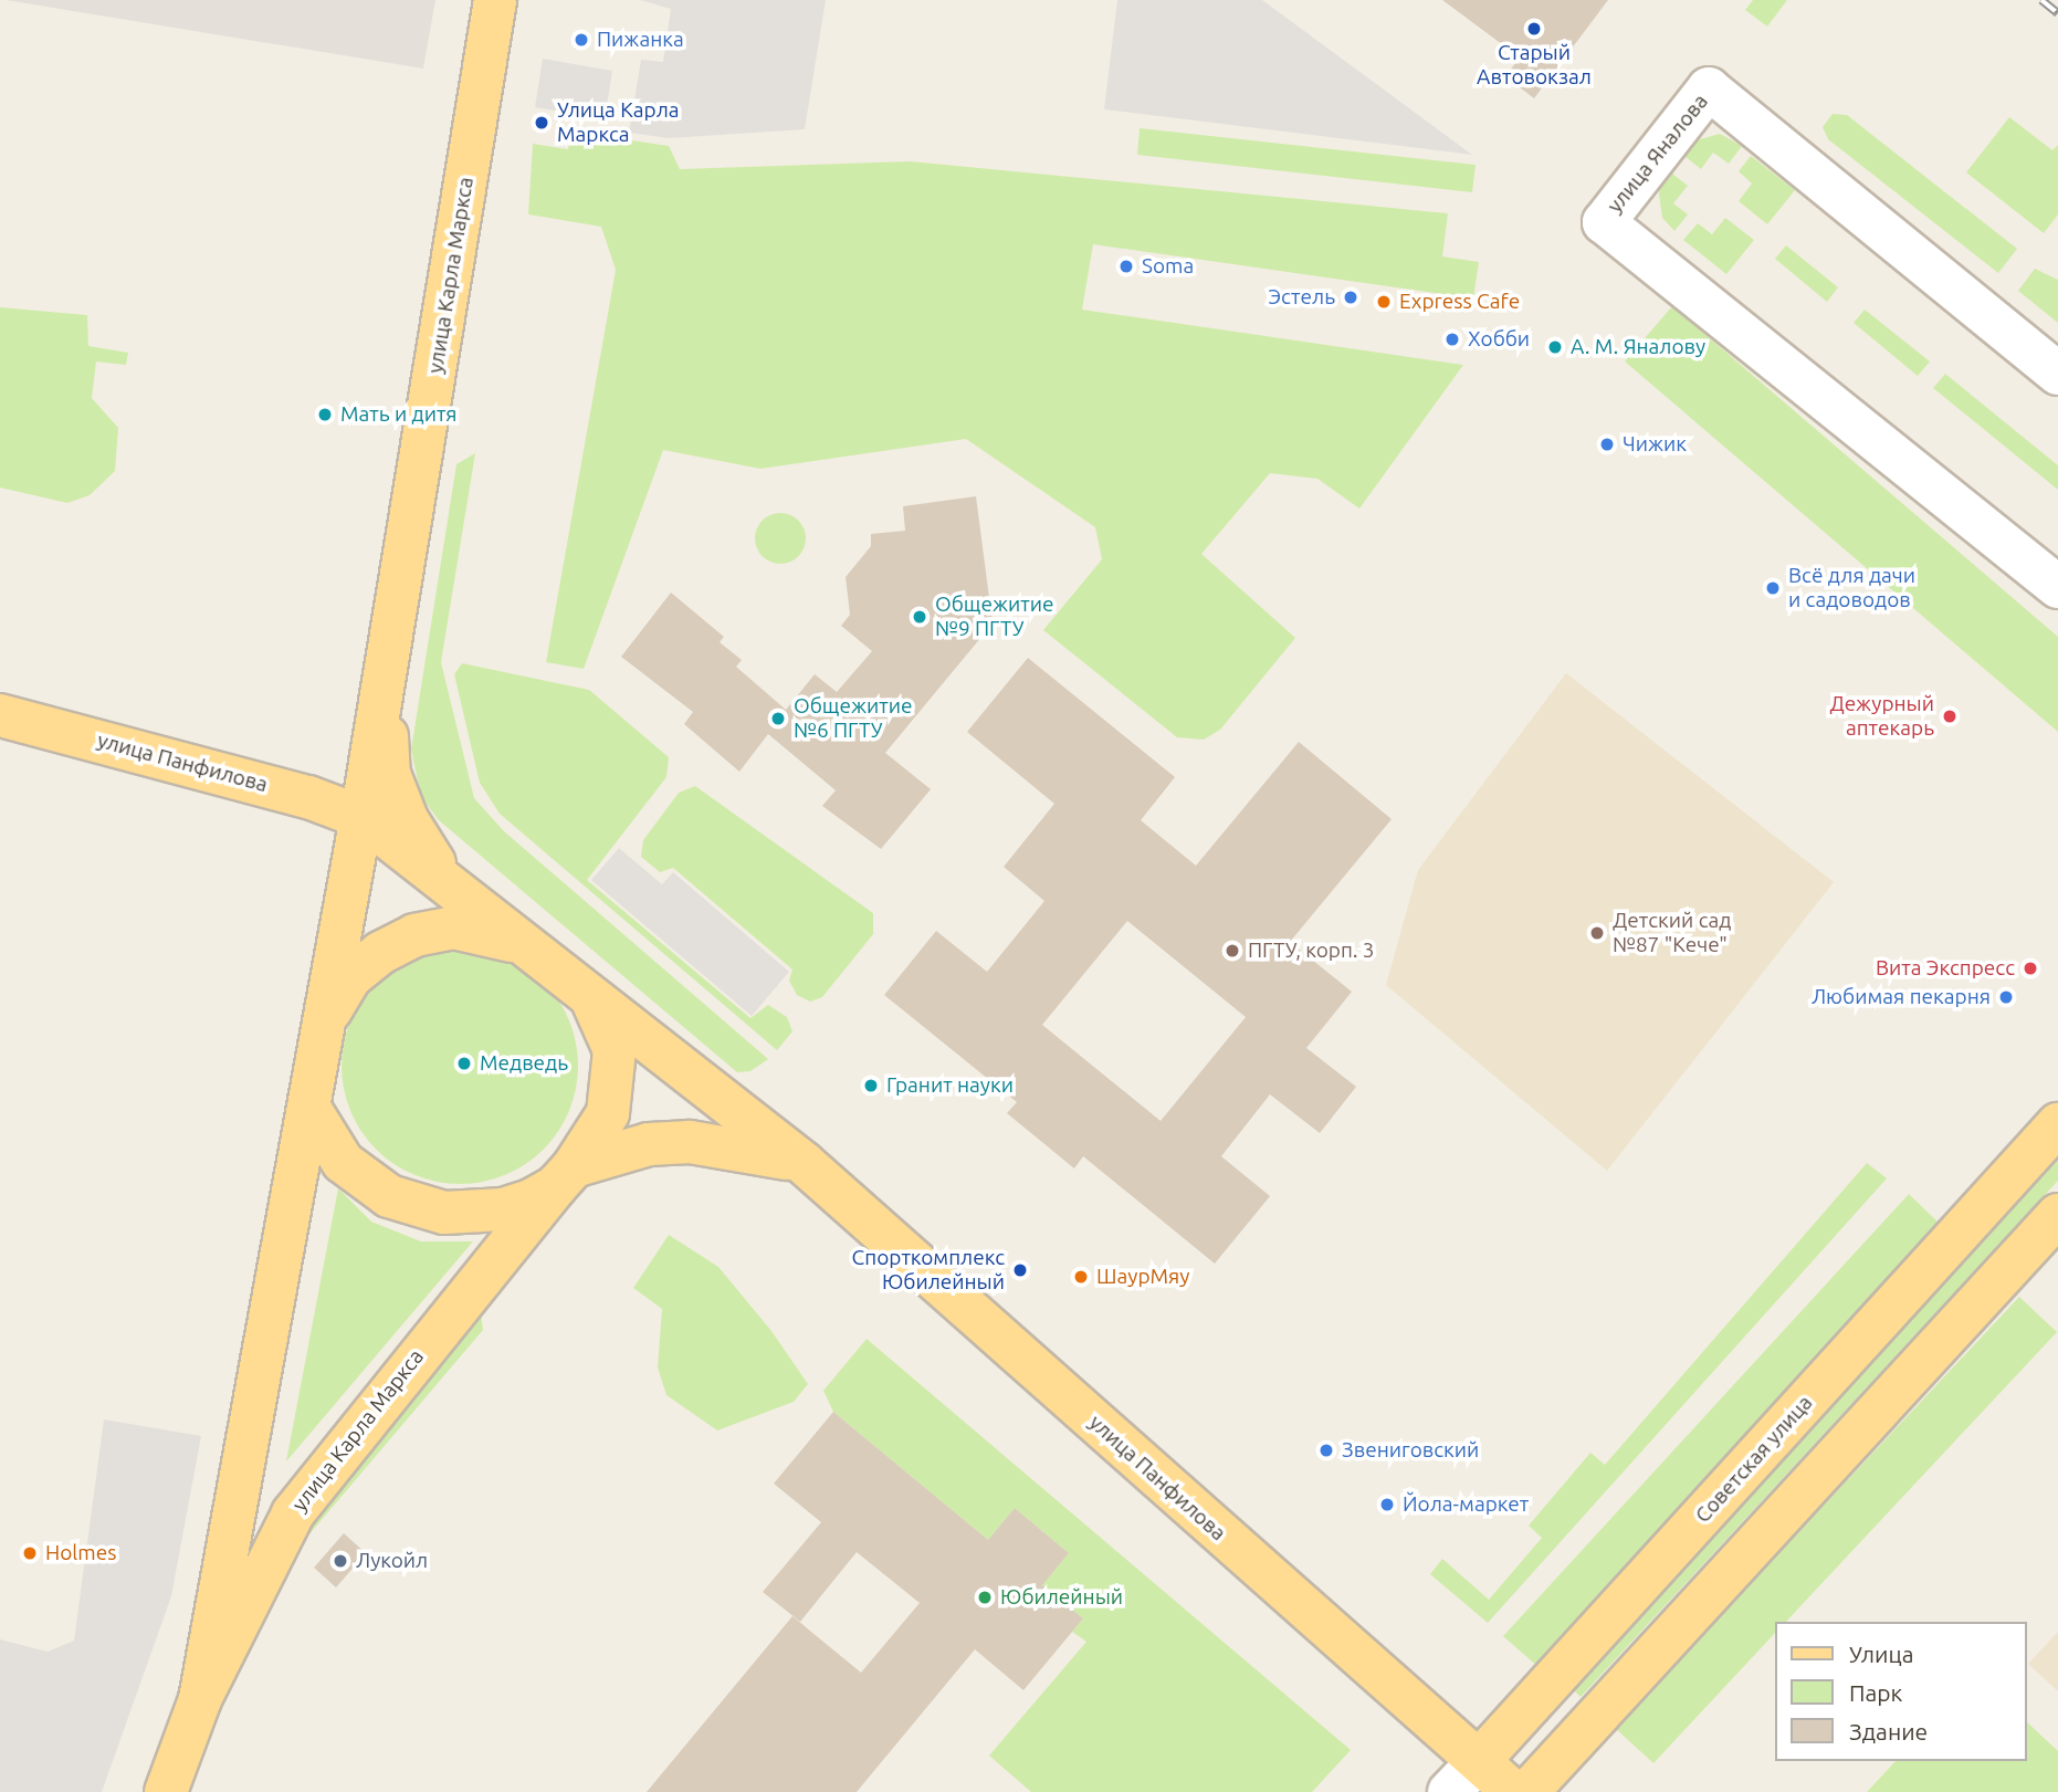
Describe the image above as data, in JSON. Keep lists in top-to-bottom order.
{
  "streets": {
    "main road": ["улица Карла Маркса", "улица Панфилова", "Советская улица"],
    "street": ["улица Яналова"]
  },
  "crossings": [
    ["улица Карла Маркса", "улица Панфилова"],
    ["улица Панфилова", "Советская улица"]
  ],
  "places": [
    "Старый Автовокзал",
    "Пижанка",
    "Улица Карла Маркса",
    "Soma",
    "Эстель",
    "Express Cafe",
    "Хобби",
    "А. М. Яналову",
    "Мать и дитя",
    "Чижик",
    "Всё для дачи и садоводов",
    "Общежитие №9 ПГТУ",
    "Дежурный аптекарь",
    "Общежитие №6 ПГТУ",
    "Детский сад №87 \"Кече\"",
    "ПГТУ, корп. 3",
    "Вита Экспресс",
    "Любимая пекарня",
    "Медведь",
    "Гранит науки",
    "Спорткомплекс Юбилейный",
    "ШаурМяу",
    "Звениговский",
    "Йола-маркет",
    "Holmes",
    "Лукойл",
    "Юбилейный"
  ],
  "legend": ["Улица", "Парк", "Здание"]
}
